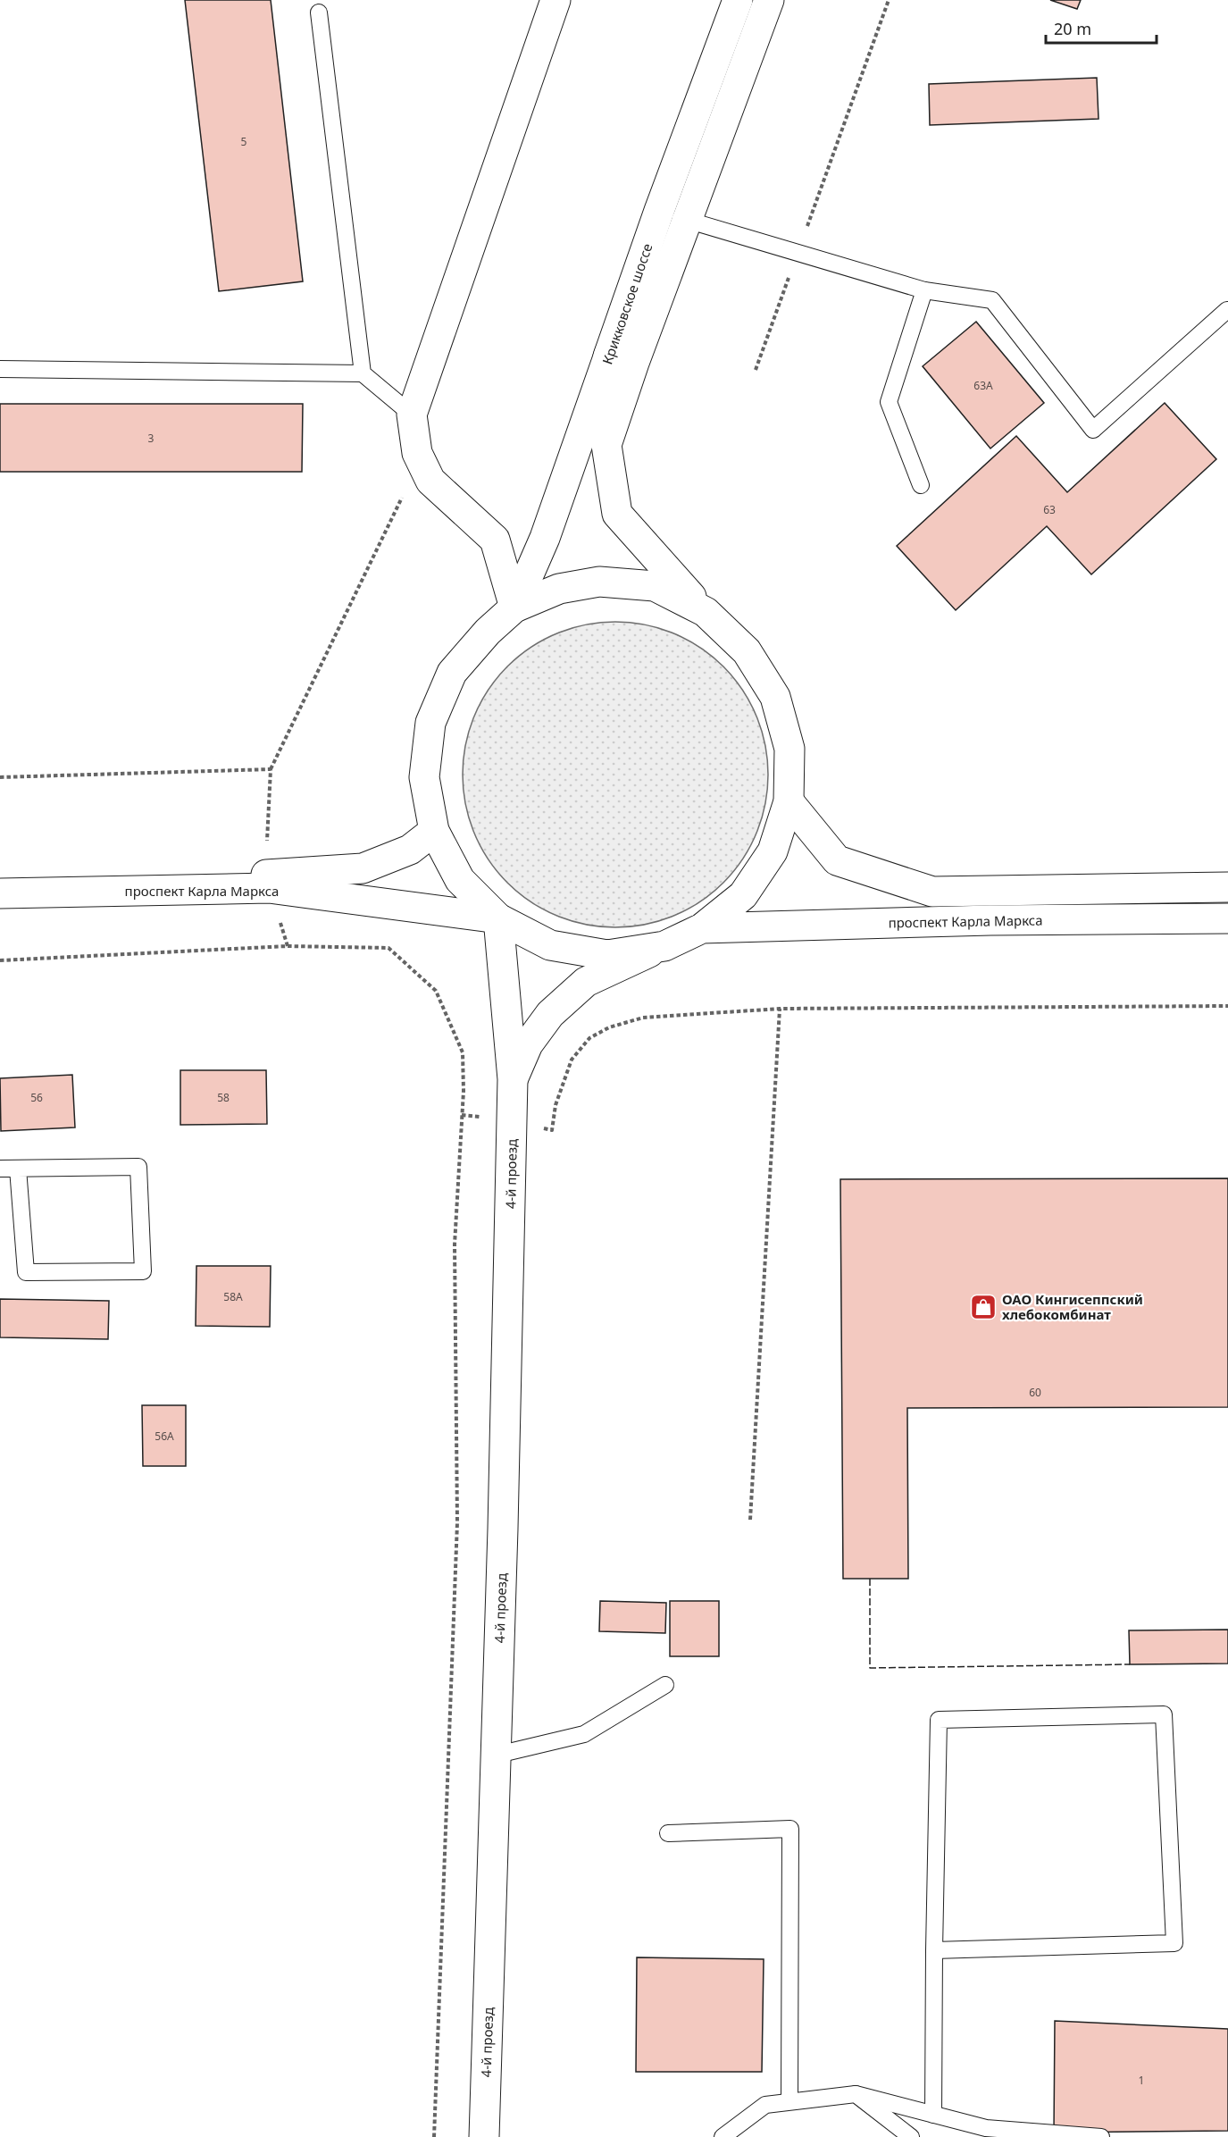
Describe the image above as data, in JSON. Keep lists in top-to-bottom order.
{
  "streets": {
    "main road": ["Крикковское шоссе", "проспект Карла Маркса", "4-й проезд"]
  },
  "crossings": [
    ["Крикковское шоссе", "проспект Карла Маркса"],
    ["проспект Карла Маркса", "4-й проезд"]
  ],
  "places": {
    "shop": ["ОАО Кингисеппский хлебокомбинат"]
  },
  "house_numbers": [
    "5",
    "63А",
    "3",
    "63",
    "56",
    "58",
    "58А",
    "60",
    "56А",
    "1"
  ],
  "scale_bar": "20 m"
}
